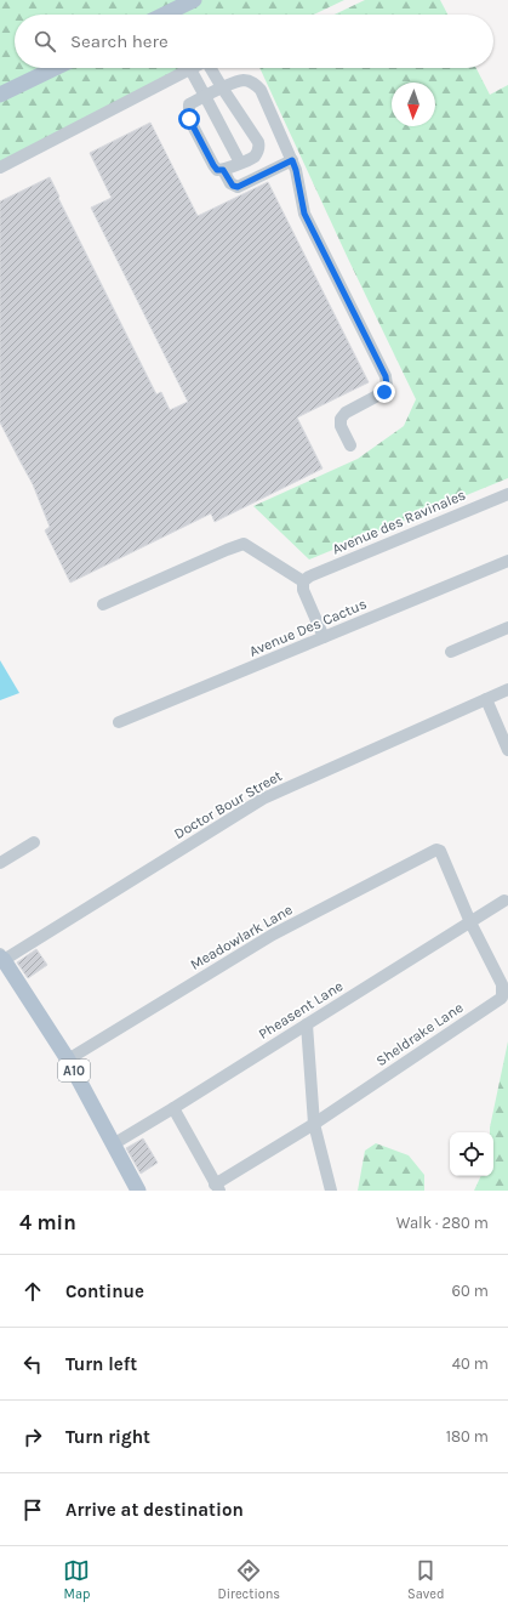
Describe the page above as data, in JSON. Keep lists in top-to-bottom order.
{
  "streets": {
    "main road": ["A10"],
    "street": [
      "Avenue des Ravinales",
      "Avenue Des Cactus",
      "Doctor Bour Street",
      "Meadowlark Lane",
      "Pheasent Lane",
      "Sheldrake Lane"
    ]
  },
  "crossings": [
    ["Doctor Bour Street", "A10"],
    ["Meadowlark Lane", "Sheldrake Lane"],
    ["Meadowlark Lane", "A10"],
    ["Pheasent Lane", "Sheldrake Lane"],
    ["Pheasent Lane", "A10"]
  ],
  "north": "bottom",
  "page": {
    "search": "Search here",
    "heading": ["4 min", "Walk · 280 m"],
    "list": [
      ["Continue", "60 m"],
      ["Turn left", "40 m"],
      ["Turn right", "180 m"],
      "Arrive at destination"
    ],
    "nav": ["Map", "Directions", "Saved"]
  }
}
